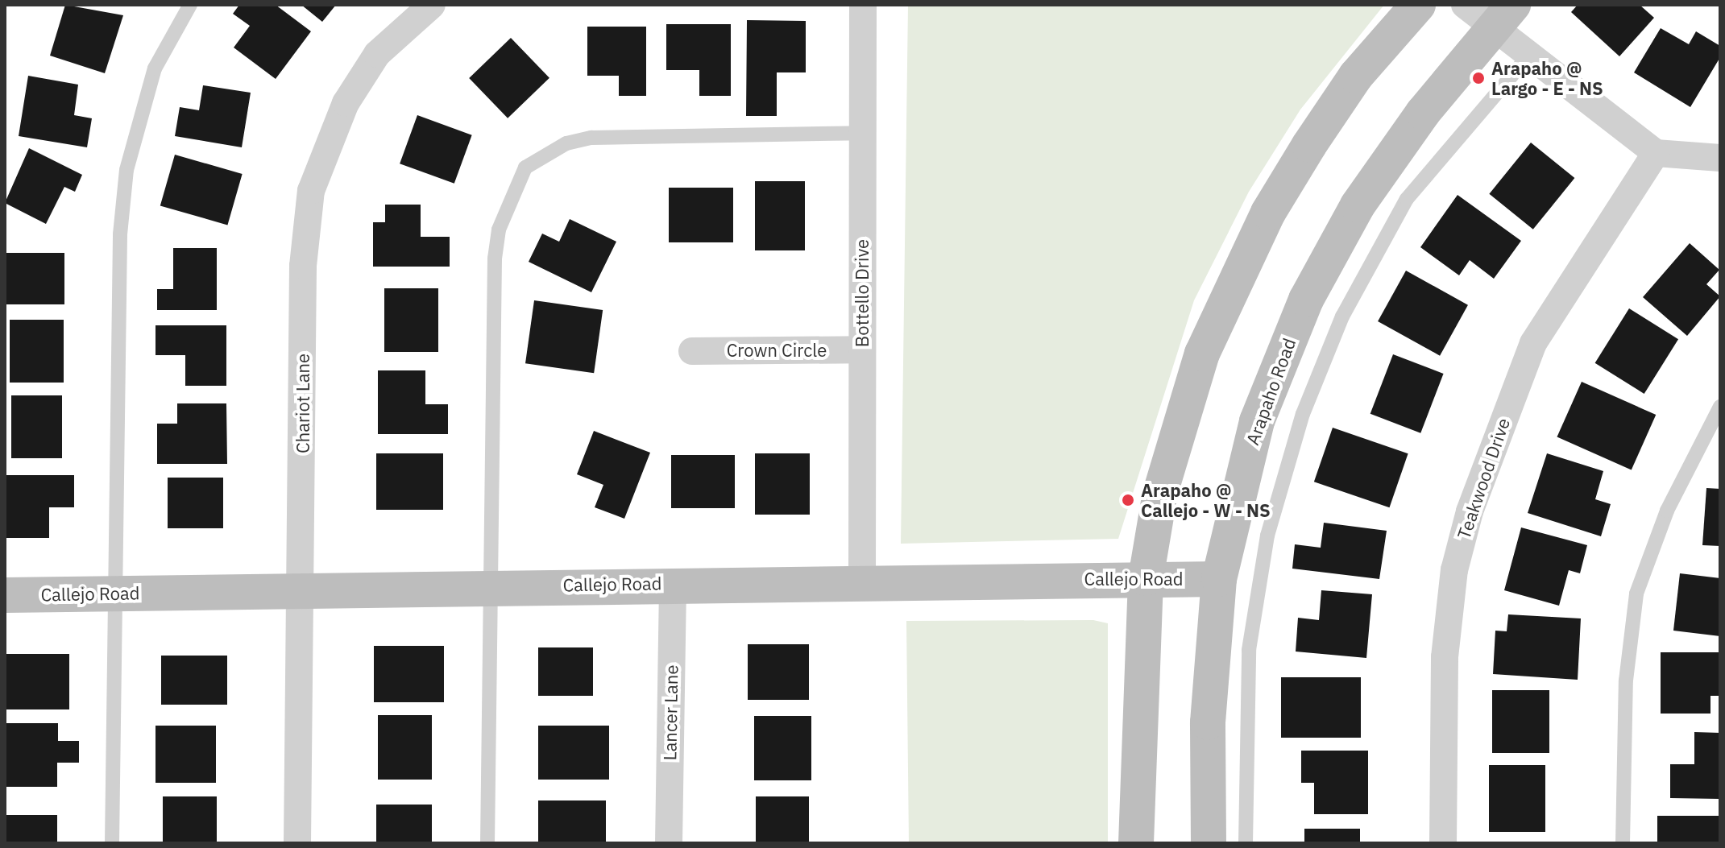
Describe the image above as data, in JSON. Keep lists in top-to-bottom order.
{
  "streets": {
    "main road": ["Arapaho Road", "Callejo Road"],
    "street": [
      "Bottello Drive",
      "Crown Circle",
      "Chariot Lane",
      "Teakwood Drive",
      "Lancer Lane"
    ]
  },
  "crossings": [
    ["Bottello Drive", "Crown Circle"],
    ["Bottello Drive", "Callejo Road"],
    ["Arapaho Road", "Callejo Road"],
    ["Chariot Lane", "Callejo Road"],
    ["Callejo Road", "Lancer Lane"]
  ],
  "places": ["Arapaho @ Largo - E - NS", "Arapaho @ Callejo - W - NS"]
}
